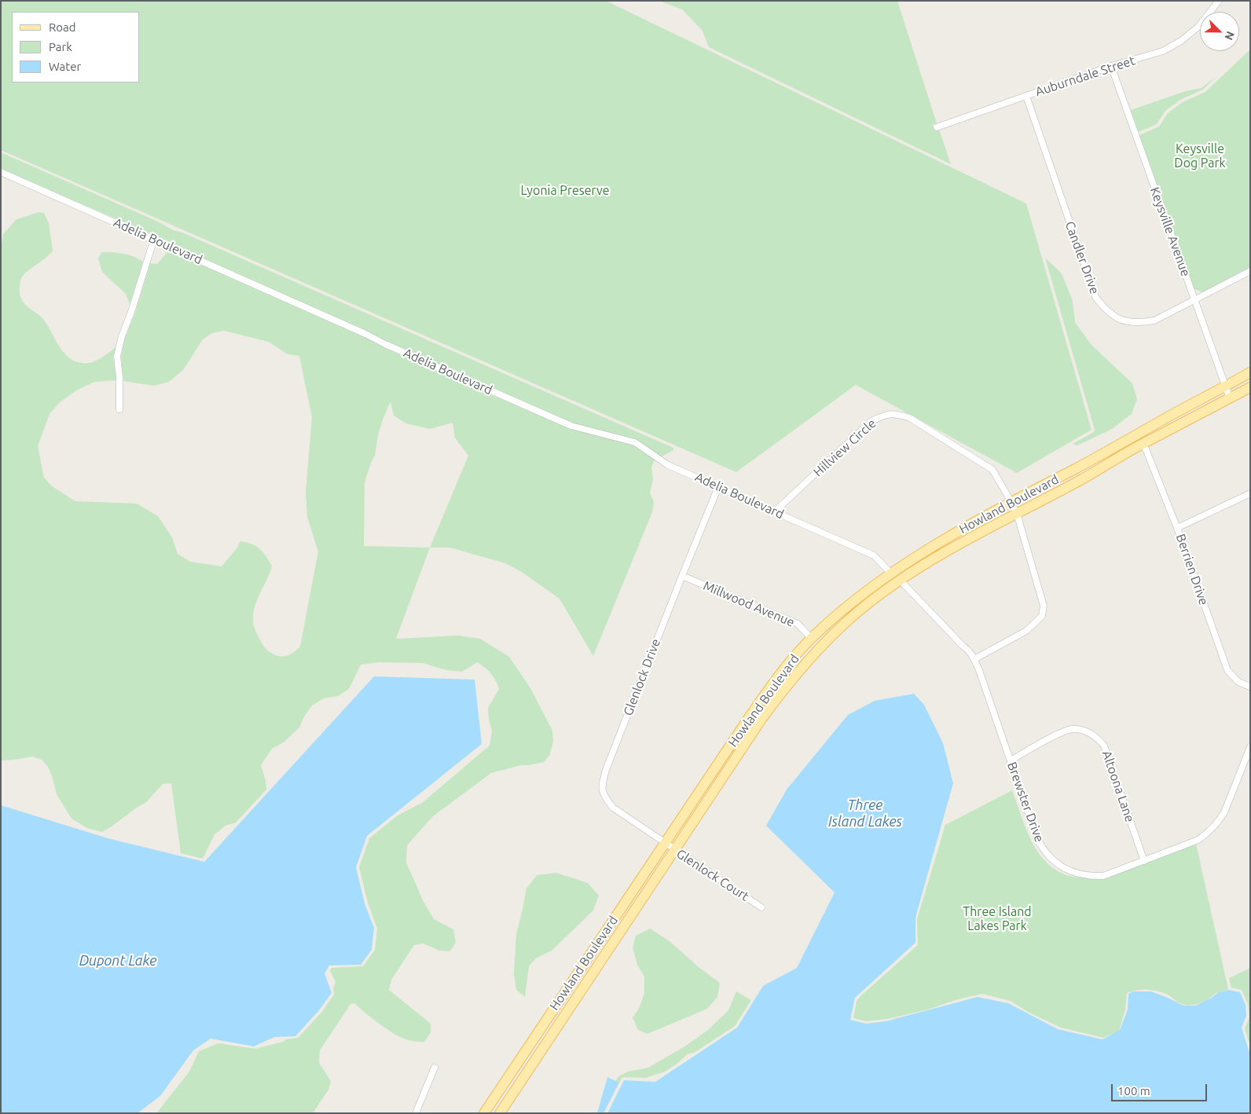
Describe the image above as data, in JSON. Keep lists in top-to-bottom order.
{
  "streets": {
    "main road": ["Howland Boulevard"],
    "street": [
      "Auburndale Street",
      "Keysville Avenue",
      "Adelia Boulevard",
      "Candler Drive",
      "Hillview Circle",
      "Berrien Drive",
      "Millwood Avenue",
      "Glenlock Drive",
      "Altoona Lane",
      "Brewster Drive",
      "Glenlock Court"
    ]
  },
  "crossings": [
    ["Auburndale Street", "Keysville Avenue"],
    ["Auburndale Street", "Candler Drive"],
    ["Keysville Avenue", "Candler Drive"],
    ["Keysville Avenue", "Howland Boulevard"],
    ["Adelia Boulevard", "Hillview Circle"],
    ["Adelia Boulevard", "Howland Boulevard"],
    ["Adelia Boulevard", "Glenlock Drive"],
    ["Hillview Circle", "Howland Boulevard"],
    ["Howland Boulevard", "Berrien Drive"],
    ["Howland Boulevard", "Millwood Avenue"],
    ["Howland Boulevard", "Glenlock Drive"],
    ["Howland Boulevard", "Brewster Drive"],
    ["Howland Boulevard", "Glenlock Court"],
    ["Millwood Avenue", "Glenlock Drive"],
    ["Glenlock Drive", "Glenlock Court"],
    ["Altoona Lane", "Brewster Drive"]
  ],
  "water": ["Three Island Lakes", "Dupont Lake"],
  "parks": ["Keysville Dog Park", "Lyonia Preserve", "Three Island Lakes Park"],
  "legend": ["Road", "Park", "Water"],
  "scale_bar": "100 m",
  "north": "bottom right"
}
